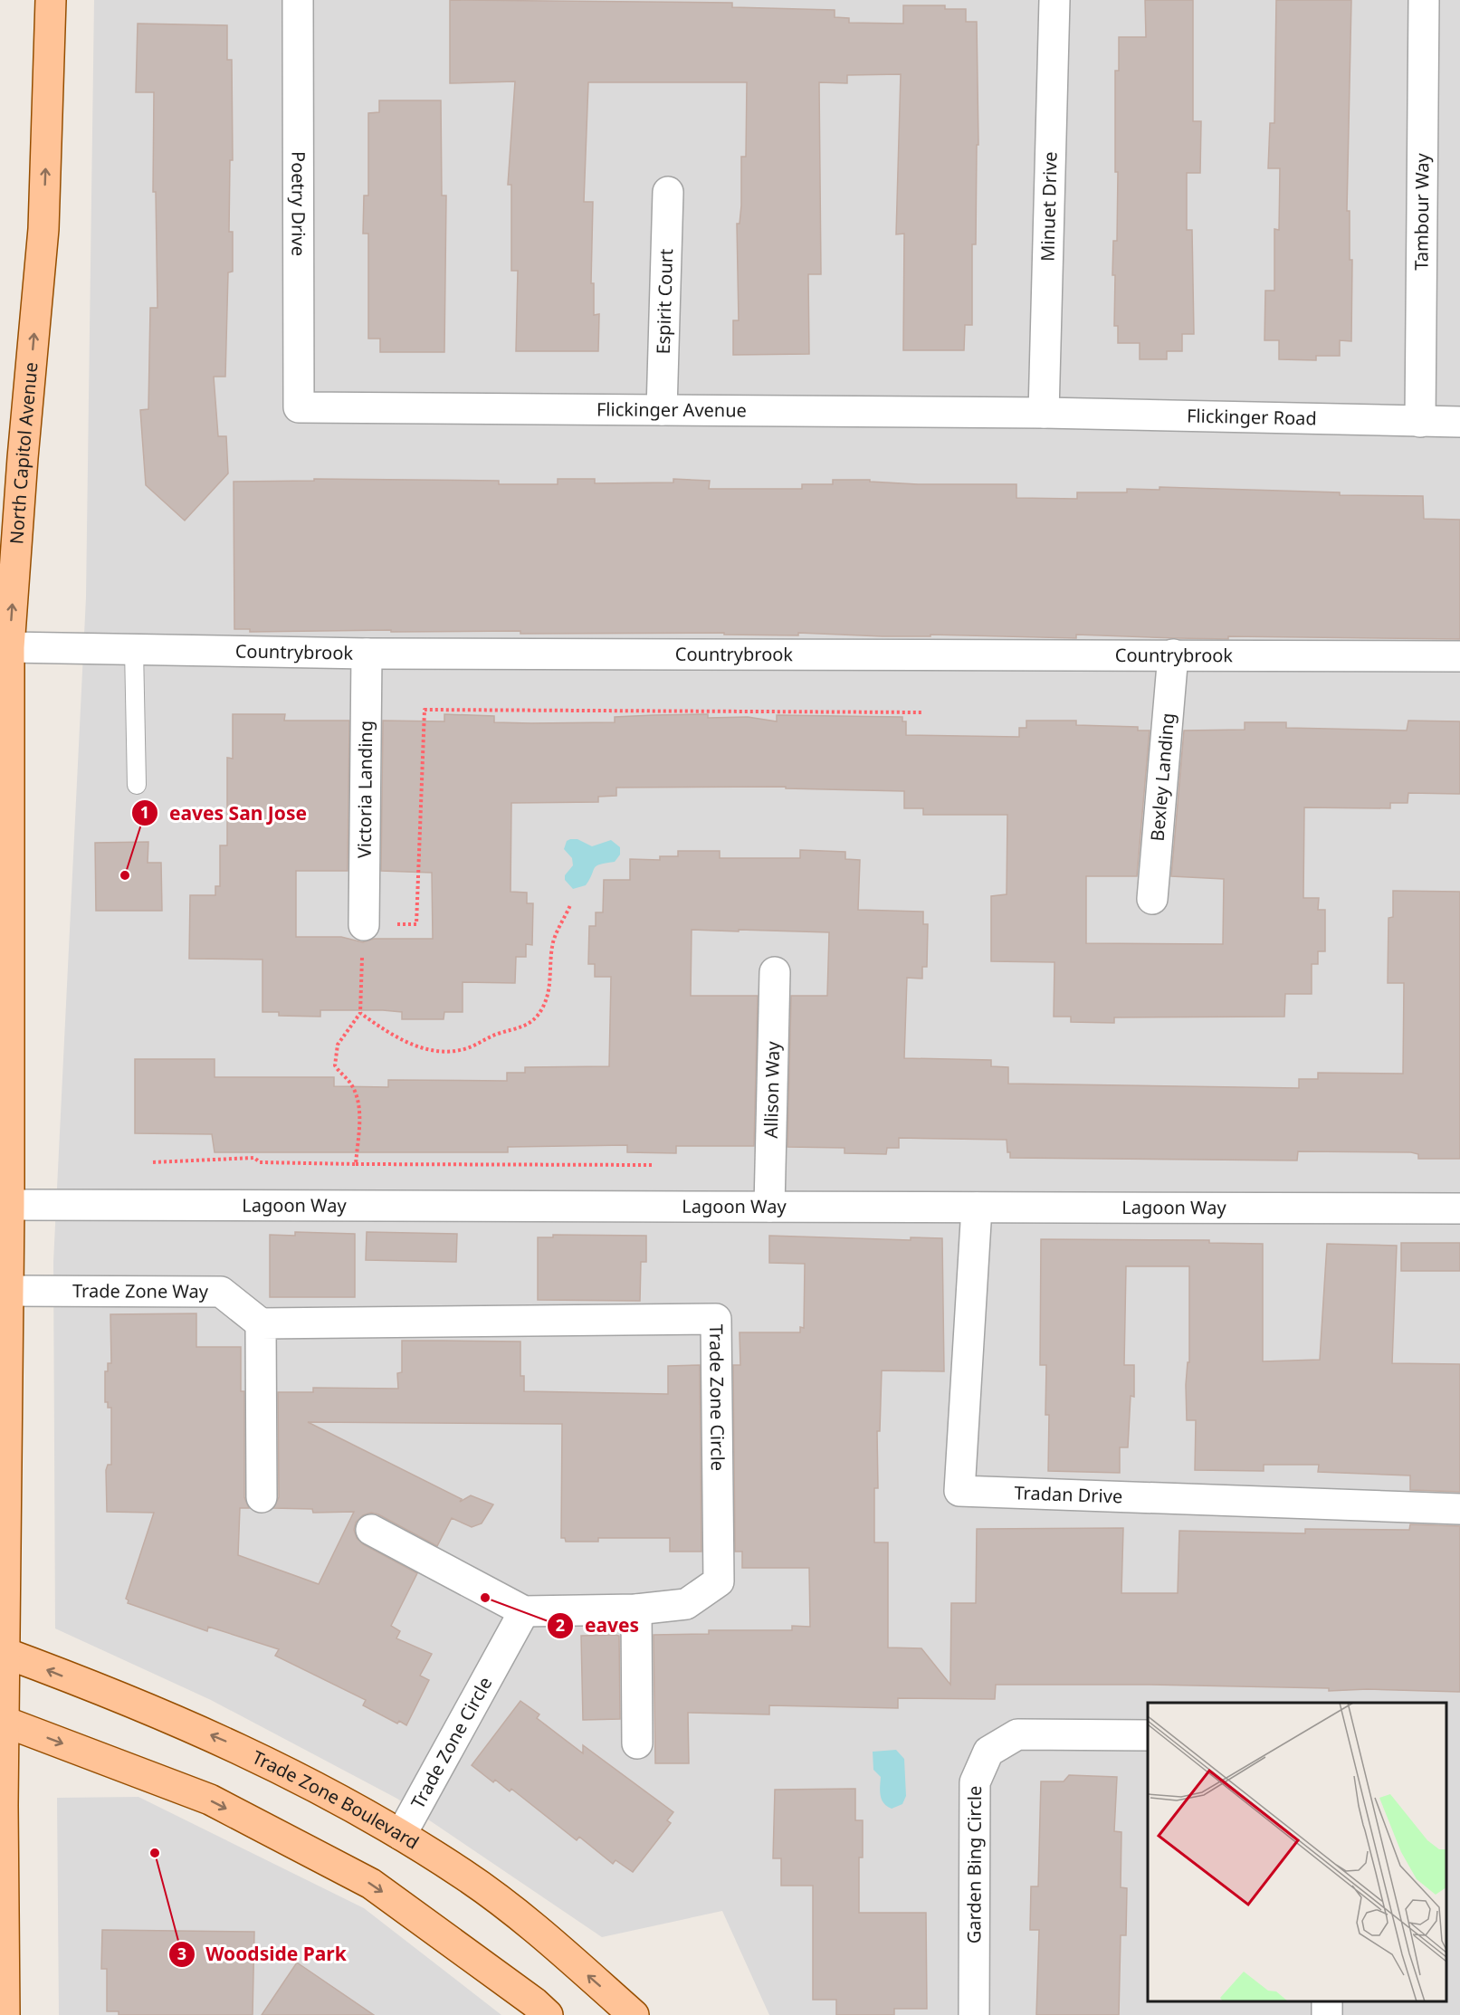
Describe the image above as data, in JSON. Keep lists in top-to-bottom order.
{
  "streets": {
    "main road": ["North Capitol Avenue", "Trade Zone Boulevard"],
    "street": [
      "Poetry Drive",
      "Minuet Drive",
      "Tambour Way",
      "Espirit Court",
      "Flickinger Avenue",
      "Flickinger Road",
      "Countrybrook",
      "Bexley Landing",
      "Victoria Landing",
      "Allison Way",
      "Lagoon Way",
      "Trade Zone Way",
      "Trade Zone Circle",
      "Tradan Drive",
      "Garden Bing Circle"
    ]
  },
  "crossings": [
    ["Poetry Drive", "Flickinger Avenue"],
    ["Minuet Drive", "Flickinger Avenue"],
    ["Minuet Drive", "Flickinger Road"],
    ["Tambour Way", "Flickinger Road"],
    ["Espirit Court", "Flickinger Avenue"],
    ["Flickinger Avenue", "Flickinger Road"],
    ["North Capitol Avenue", "Countrybrook"],
    ["North Capitol Avenue", "Lagoon Way"],
    ["North Capitol Avenue", "Trade Zone Way"],
    ["North Capitol Avenue", "Trade Zone Boulevard"],
    ["Countrybrook", "Bexley Landing"],
    ["Countrybrook", "Victoria Landing"],
    ["Allison Way", "Lagoon Way"],
    ["Lagoon Way", "Tradan Drive"],
    ["Trade Zone Way", "Trade Zone Circle"],
    ["Trade Zone Circle", "Trade Zone Boulevard"]
  ],
  "places": ["eaves San Jose", "eaves", "Woodside Park"]
}
